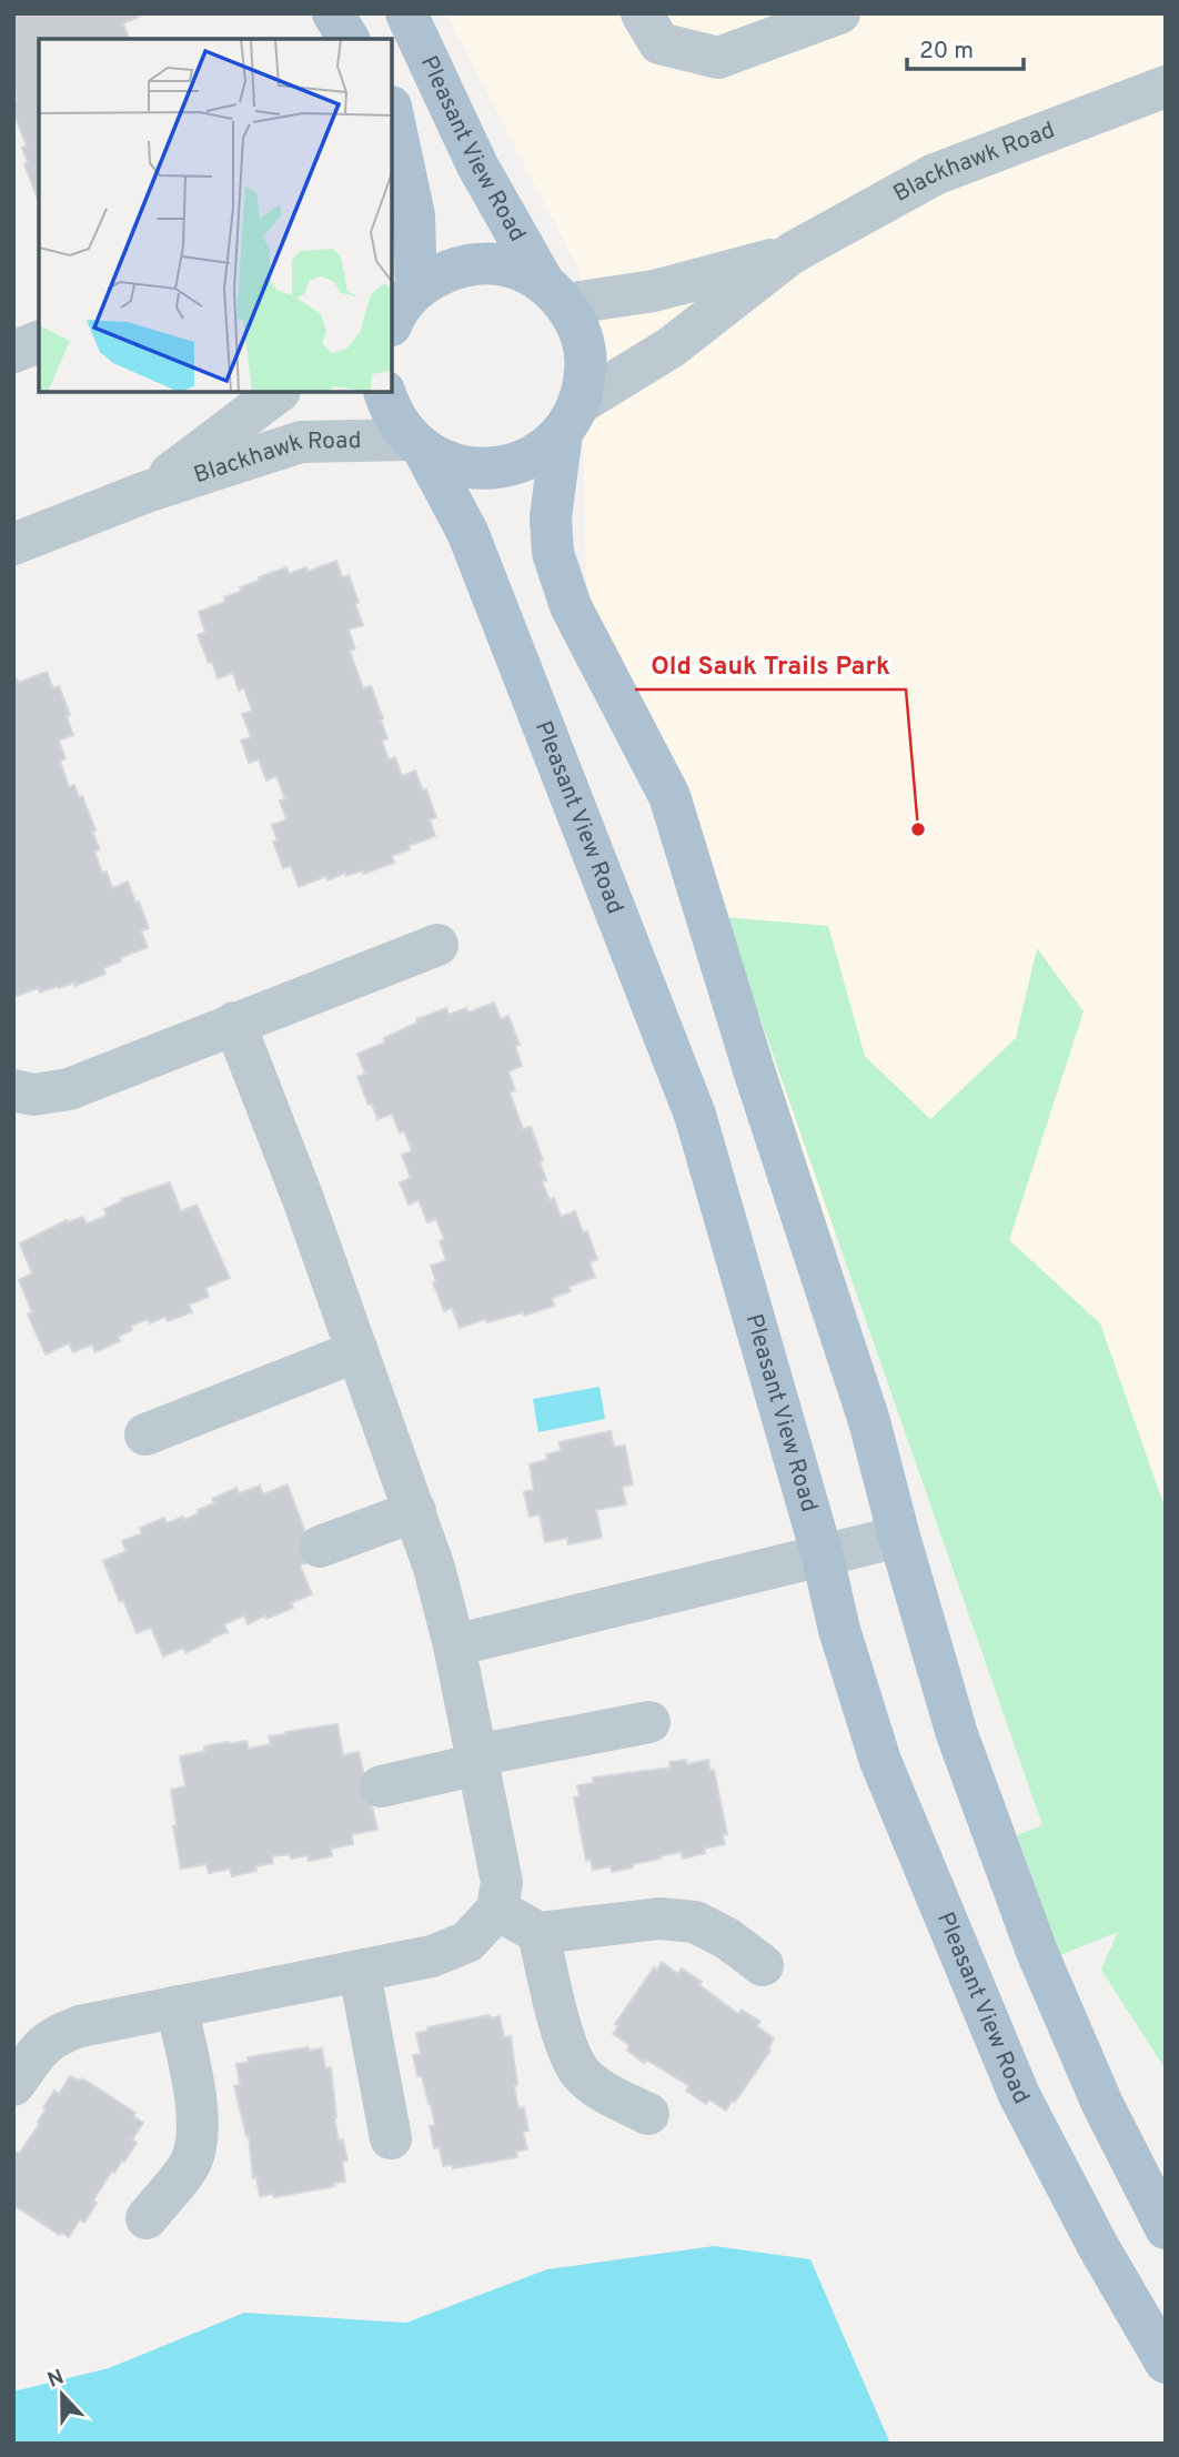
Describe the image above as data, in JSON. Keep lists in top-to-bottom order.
{
  "streets": {
    "main road": ["Pleasant View Road"],
    "street": ["Blackhawk Road"]
  },
  "crossings": [
    ["Pleasant View Road", "Blackhawk Road"]
  ],
  "places": ["Old Sauk Trails Park"],
  "scale_bar": "20 m",
  "north": "top"
}
